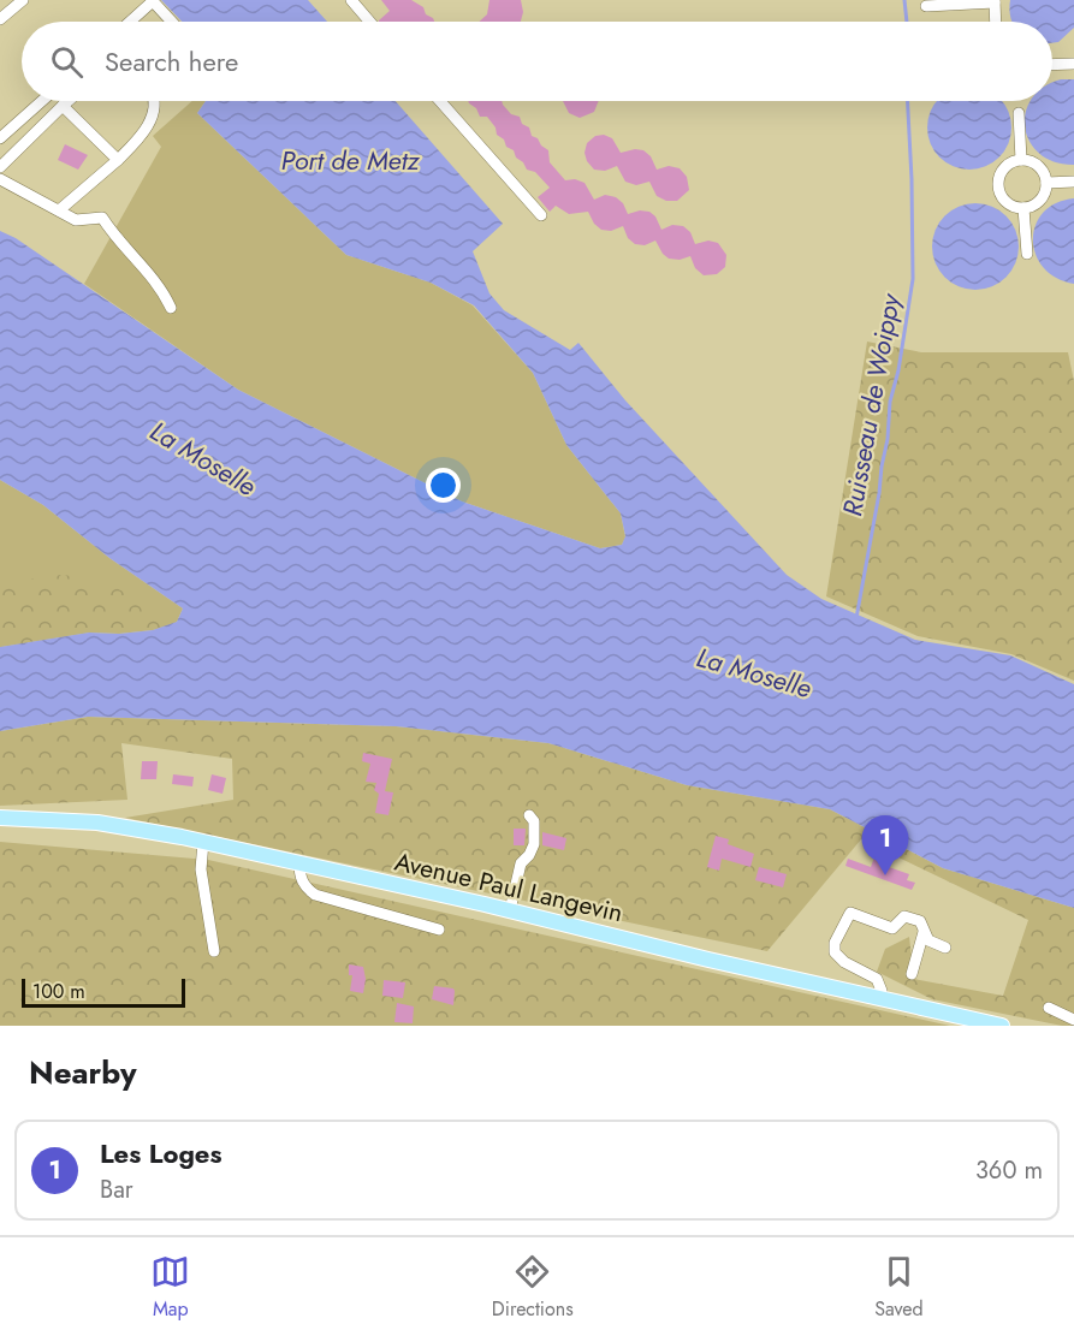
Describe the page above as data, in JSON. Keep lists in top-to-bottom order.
{
  "streets": {
    "main road": ["Avenue Paul Langevin"]
  },
  "water": ["Port de Metz", "Ruisseau de Woippy", "La Moselle"],
  "scale_bar": "100 m",
  "page": {
    "search": "Search here",
    "pins": "1",
    "scale": "100 m",
    "heading": "Nearby",
    "list": [
      {
        "mark": "1",
        "name": "Les Loges",
        "note": "Bar",
        "value": "360 m"
      }
    ],
    "nav": ["Map", "Directions", "Saved"]
  }
}
